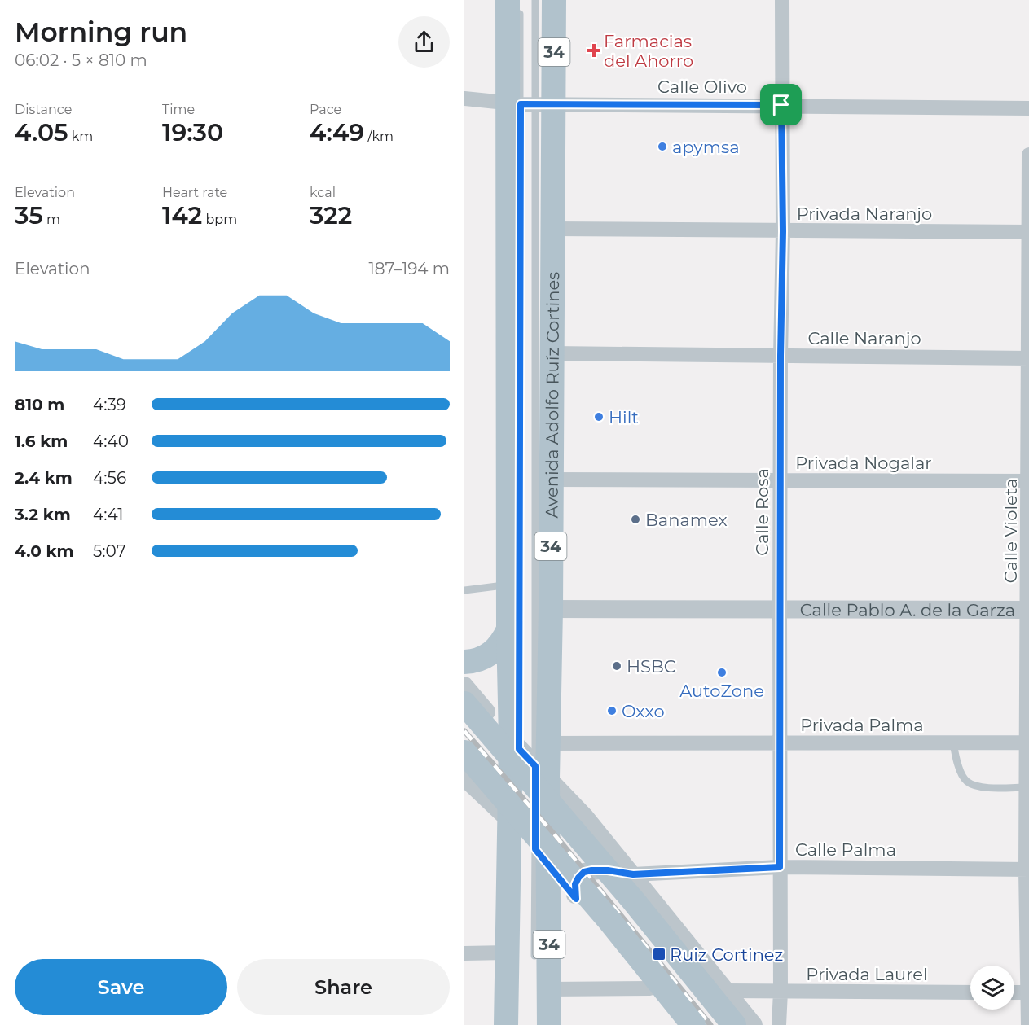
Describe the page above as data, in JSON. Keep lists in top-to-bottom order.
{
  "streets": {
    "main road": ["34", "Avenida Adolfo Ruíz Cortines"],
    "street": [
      "Calle Olivo",
      "Privada Naranjo",
      "Calle Naranjo",
      "Privada Nogalar",
      "Calle Rosa",
      "Calle Violeta",
      "Calle Pablo A. de la Garza",
      "Privada Palma",
      "Calle Palma",
      "Privada Laurel"
    ]
  },
  "crossings": [
    ["Calle Olivo", "Avenida Adolfo Ruíz Cortines"],
    ["Calle Olivo", "Calle Rosa"],
    ["Privada Naranjo", "Avenida Adolfo Ruíz Cortines"],
    ["Privada Naranjo", "Calle Rosa"],
    ["Privada Naranjo", "Calle Violeta"],
    ["Calle Naranjo", "Avenida Adolfo Ruíz Cortines"],
    ["Calle Naranjo", "Calle Rosa"],
    ["Calle Naranjo", "Calle Violeta"],
    ["Avenida Adolfo Ruíz Cortines", "Privada Nogalar"],
    ["Avenida Adolfo Ruíz Cortines", "Calle Pablo A. de la Garza"],
    ["Avenida Adolfo Ruíz Cortines", "Privada Palma"],
    ["Privada Nogalar", "Calle Rosa"],
    ["Privada Nogalar", "Calle Violeta"],
    ["Calle Rosa", "Calle Pablo A. de la Garza"],
    ["Calle Rosa", "Privada Palma"],
    ["Calle Rosa", "Calle Palma"],
    ["Calle Rosa", "Privada Laurel"],
    ["Calle Violeta", "Calle Pablo A. de la Garza"],
    ["Calle Violeta", "Privada Palma"],
    ["Calle Violeta", "Calle Palma"]
  ],
  "places": {
    "health": ["Farmacias del Ahorro"],
    "other": [
      "apymsa",
      "Hilt",
      "Banamex",
      "HSBC",
      "AutoZone",
      "Oxxo"
    ],
    "transit": ["Ruiz Cortinez"]
  },
  "page": {
    "heading": ["Morning run", "06:02 · 5 × 810 m"],
    "stats": [
      ["Distance", "4.05 km"],
      ["Time", "19:30"],
      ["Pace", "4:49 /km"],
      ["Elevation", "35 m"],
      ["Heart rate", "142 bpm"],
      ["kcal", "322"]
    ],
    "chart": ["Elevation", "187–194 m"],
    "list": [
      {
        "name": "810 m",
        "note": "4:39"
      },
      {
        "name": "1.6 km",
        "note": "4:40"
      },
      {
        "name": "2.4 km",
        "note": "4:56"
      },
      {
        "name": "3.2 km",
        "note": "4:41"
      },
      {
        "name": "4.0 km",
        "note": "5:07"
      }
    ],
    "buttons": ["Save", "Share"]
  }
}
